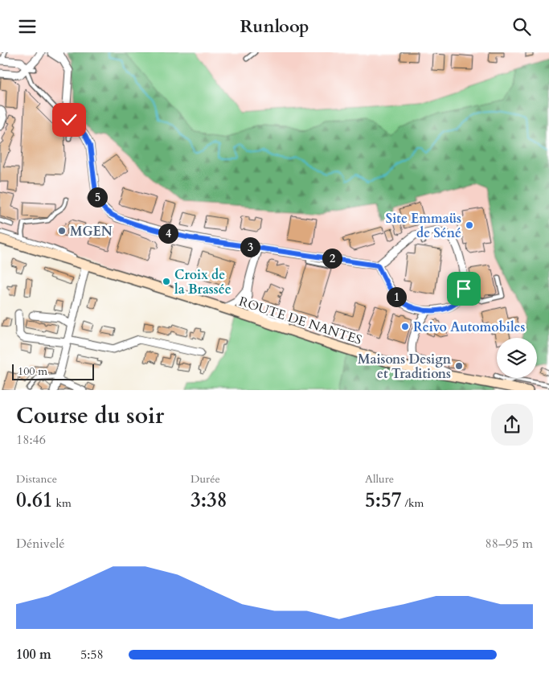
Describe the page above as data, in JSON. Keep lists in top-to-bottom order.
{
  "streets": {
    "main road": ["ROUTE DE NANTES"]
  },
  "places": [
    "Site Emmaüs de Séné",
    "MGEN",
    "Croix de la Brassée",
    "Reivo Automobiles",
    "Maisons Design et Traditions"
  ],
  "scale_bar": "100 m",
  "page": {
    "header": "Runloop",
    "pins": [
      "5",
      "4",
      "3",
      "2",
      "1"
    ],
    "scale": "100 m",
    "heading": ["Course du soir", "18:46"],
    "stats": [
      ["Distance", "0.61 km"],
      ["Durée", "3:38"],
      ["Allure", "5:57 /km"]
    ],
    "chart": ["Dénivelé", "88–95 m"],
    "list": [
      {
        "name": "100 m",
        "note": "5:58"
      }
    ]
  }
}
